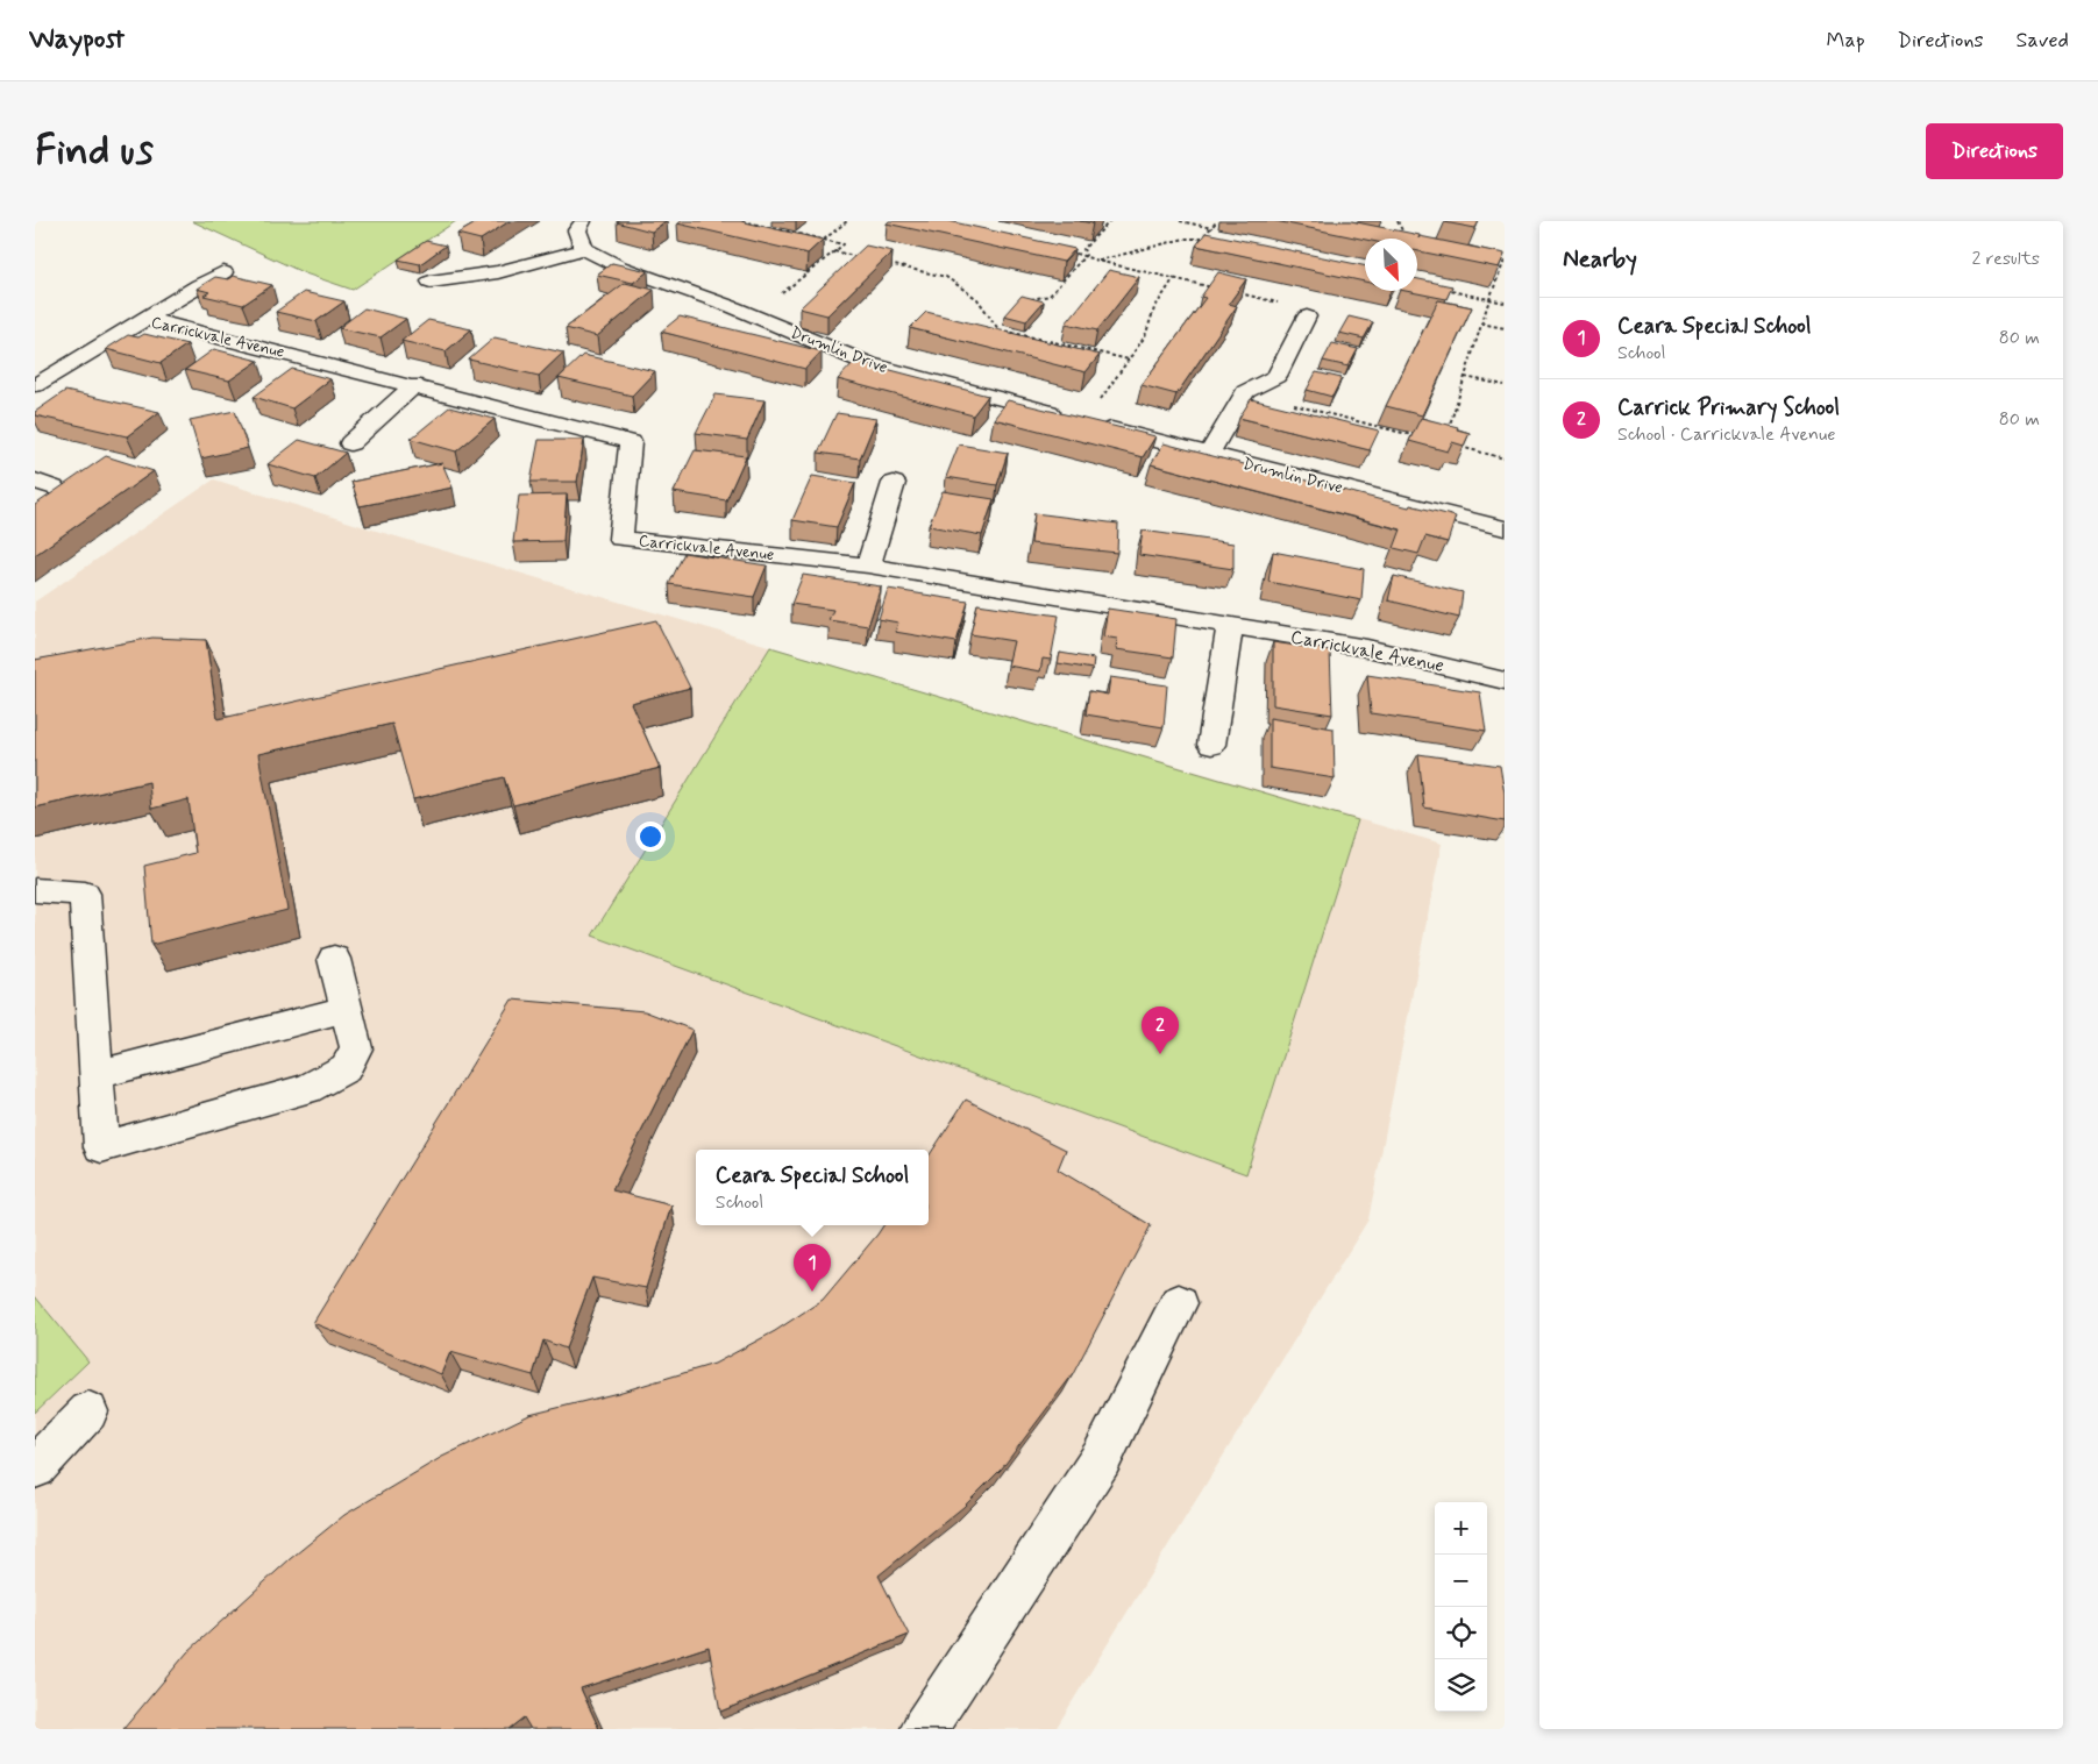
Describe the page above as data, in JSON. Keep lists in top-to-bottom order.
{
  "streets": {
    "street": ["Carrickvale Avenue", "Drumlin Drive"]
  },
  "north": "bottom right",
  "page": {
    "header": "Waypost",
    "nav": ["Map", "Directions", "Saved"],
    "buttons": "Directions",
    "title": "Find us",
    "heading": ["Nearby", "2 results"],
    "list": [
      {
        "mark": "1",
        "name": "Ceara Special School",
        "note": "School",
        "value": "80 m"
      },
      {
        "mark": "2",
        "name": "Carrick Primary School",
        "note": "School · Carrickvale Avenue",
        "value": "80 m"
      }
    ],
    "pins": ["2", "1"],
    "popup": ["Ceara Special School", "School"],
    "map_buttons": ["+", "−"]
  }
}
